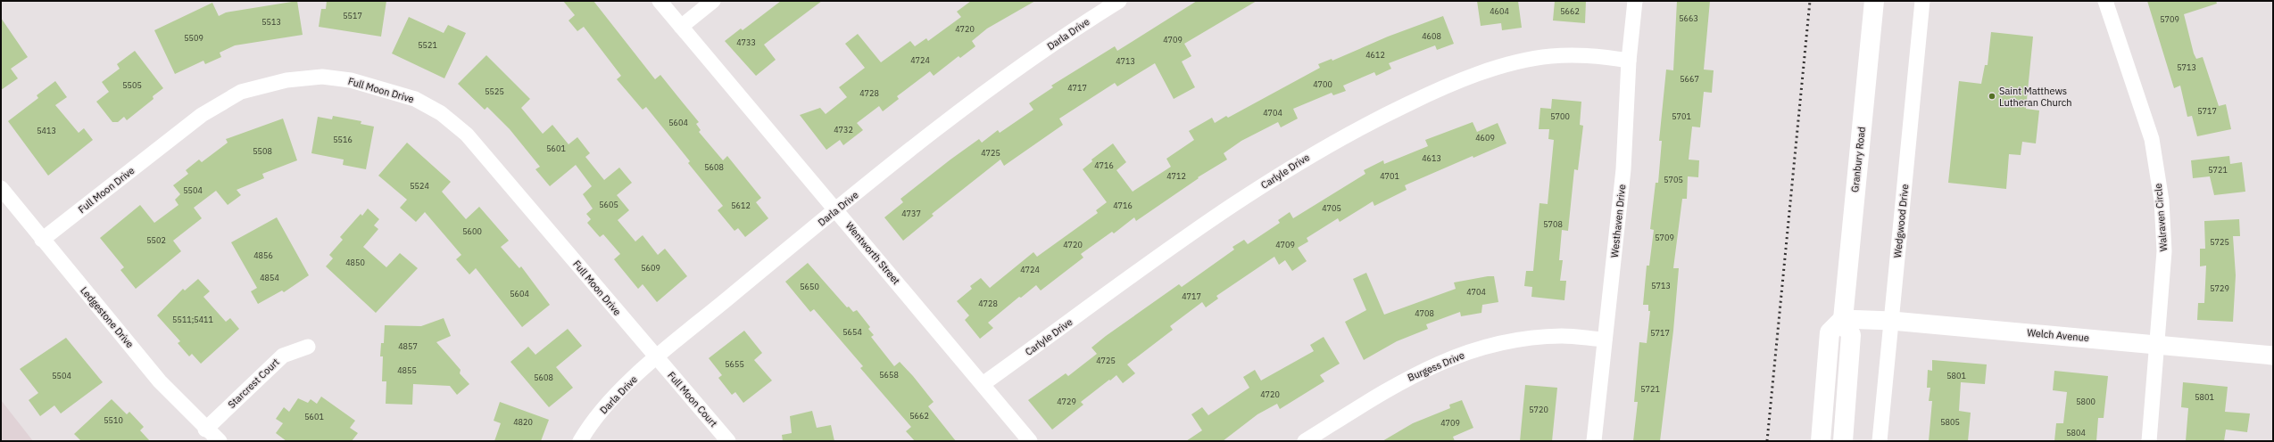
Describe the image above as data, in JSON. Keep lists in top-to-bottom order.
{
  "streets": {
    "main road": ["Granbury Road"],
    "street": [
      "Darla Drive",
      "Full Moon Drive",
      "Carlyle Drive",
      "Walraven Circle",
      "Westhaven Drive",
      "Wedgwood Drive",
      "Wentworth Street",
      "Ledgestone Drive",
      "Welch Avenue",
      "Burgess Drive",
      "Starcrest Court",
      "Full Moon Court"
    ]
  },
  "crossings": [
    ["Darla Drive", "Full Moon Drive"],
    ["Darla Drive", "Wentworth Street"],
    ["Darla Drive", "Full Moon Court"],
    ["Full Moon Drive", "Ledgestone Drive"],
    ["Full Moon Drive", "Full Moon Court"],
    ["Granbury Road", "Welch Avenue"],
    ["Carlyle Drive", "Westhaven Drive"],
    ["Carlyle Drive", "Wentworth Street"],
    ["Walraven Circle", "Welch Avenue"],
    ["Westhaven Drive", "Burgess Drive"],
    ["Wedgwood Drive", "Welch Avenue"],
    ["Ledgestone Drive", "Starcrest Court"]
  ],
  "places": ["Saint Matthews Lutheran Church"],
  "house_numbers": [
    "4604",
    "5662",
    "5517",
    "5663",
    "5709",
    "5513",
    "4720",
    "4608",
    "5509",
    "4709",
    "4733",
    "5521",
    "4612",
    "4724",
    "4713",
    "5713",
    "5667",
    "4700",
    "5505",
    "4717",
    "5525",
    "4728",
    "5717",
    "4704",
    "5700",
    "5701",
    "5604",
    "4732",
    "5413",
    "4609",
    "5516",
    "5601",
    "5508",
    "4725",
    "4613",
    "4716",
    "5608",
    "5721",
    "4712",
    "4701",
    "5705",
    "5524",
    "5504",
    "5605",
    "5612",
    "4716",
    "4705",
    "4737",
    "5708",
    "5600",
    "5709",
    "5502",
    "5725",
    "4720",
    "4709",
    "4856",
    "4850",
    "5609",
    "4724",
    "4854",
    "5713",
    "5650",
    "5729",
    "4704",
    "5604",
    "4717",
    "4728",
    "4708",
    "5511;5411",
    "5654",
    "5717",
    "4857",
    "4725",
    "5655",
    "4855",
    "5658",
    "5504",
    "5801",
    "5608",
    "5721",
    "4720",
    "5801",
    "4729",
    "5800",
    "5720",
    "5662",
    "5601",
    "5510",
    "4820",
    "5805",
    "4709",
    "5804"
  ]
}
